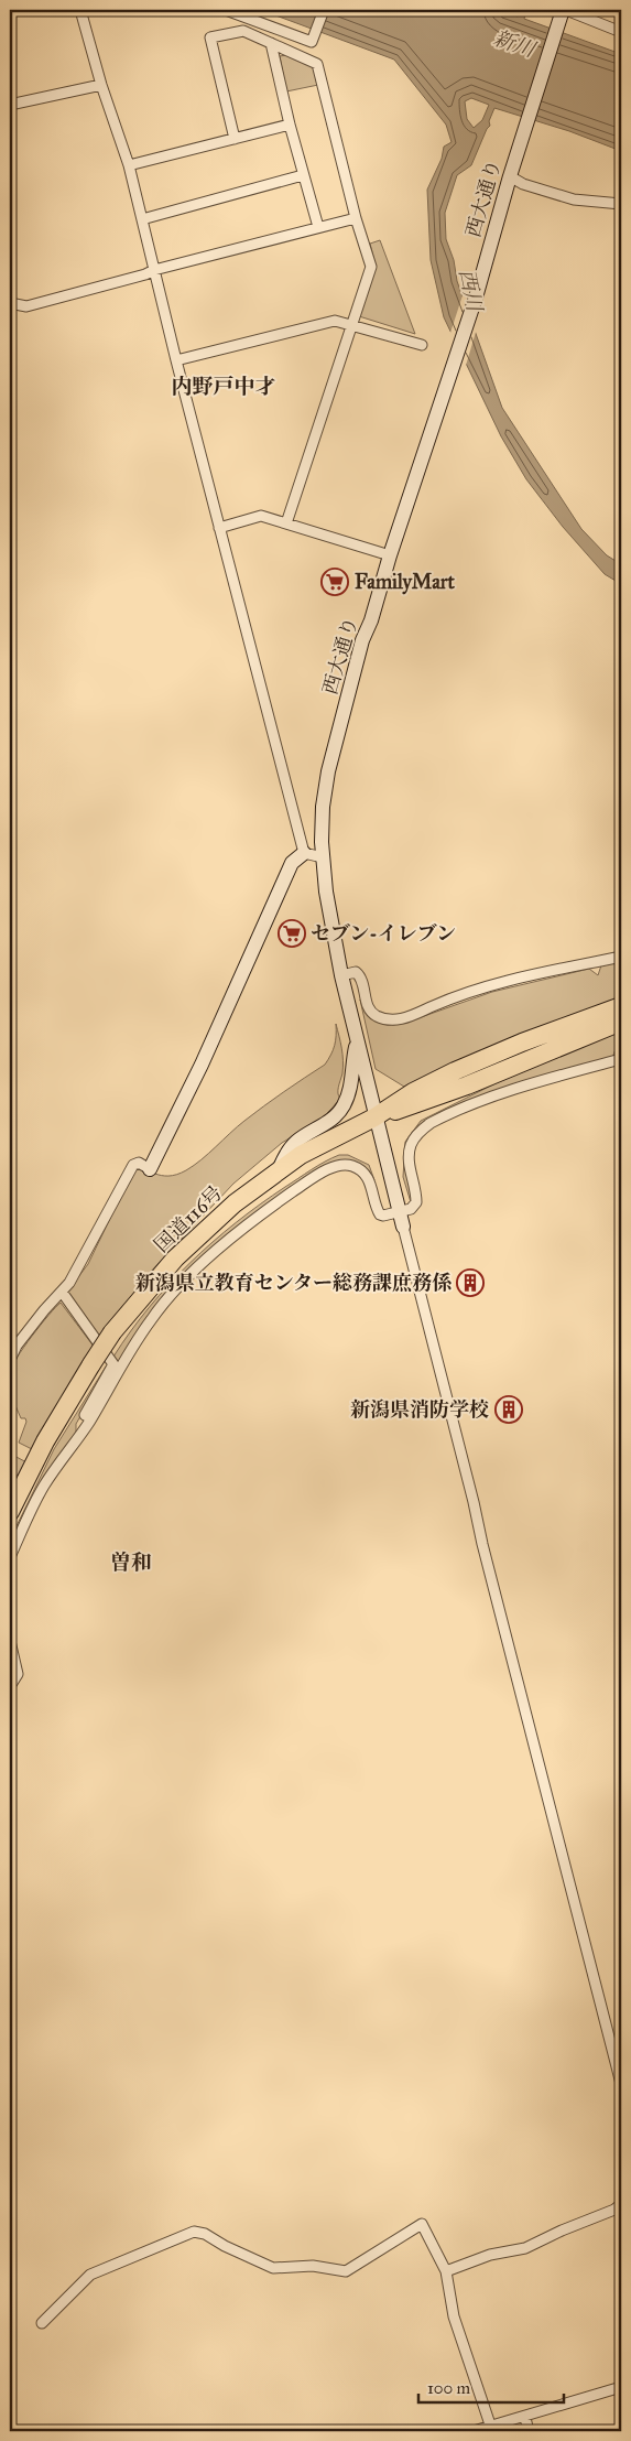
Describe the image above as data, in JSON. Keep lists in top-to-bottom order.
{
  "streets": {
    "highway": ["国道116号"],
    "street": ["西大通り"]
  },
  "crossings": [
    ["西大通り", "国道116号"]
  ],
  "districts": ["内野戸中才", "曽和"],
  "water": ["新川", "西川"],
  "places": {
    "supermarket": ["FamilyMart", "セブン-イレブン"],
    "building": ["新潟県立教育センター総務課庶務係", "新潟県消防学校"]
  },
  "scale_bar": "100 m"
}
